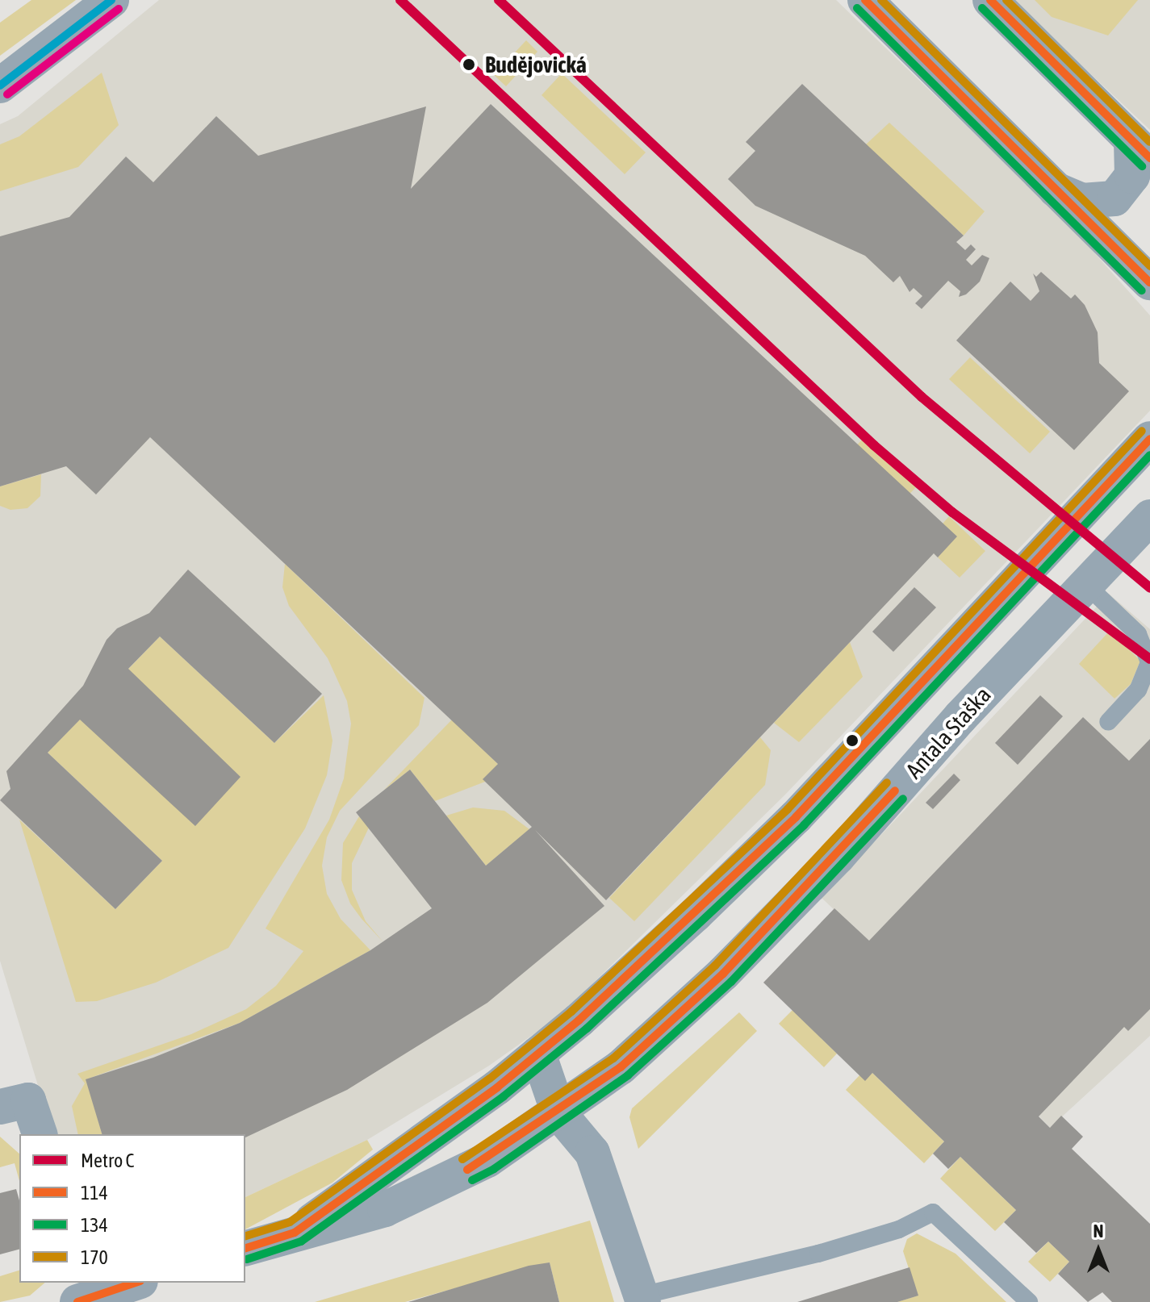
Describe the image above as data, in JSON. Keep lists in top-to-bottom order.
{
  "streets": {
    "street": ["Antala Staška"]
  },
  "places": ["Budějovická"],
  "lines": [
    "metro line C",
    "transit line 114",
    "transit line 170",
    "transit line 134"
  ],
  "legend": [
    "Metro C",
    "114",
    "134",
    "170"
  ],
  "north": "top"
}
